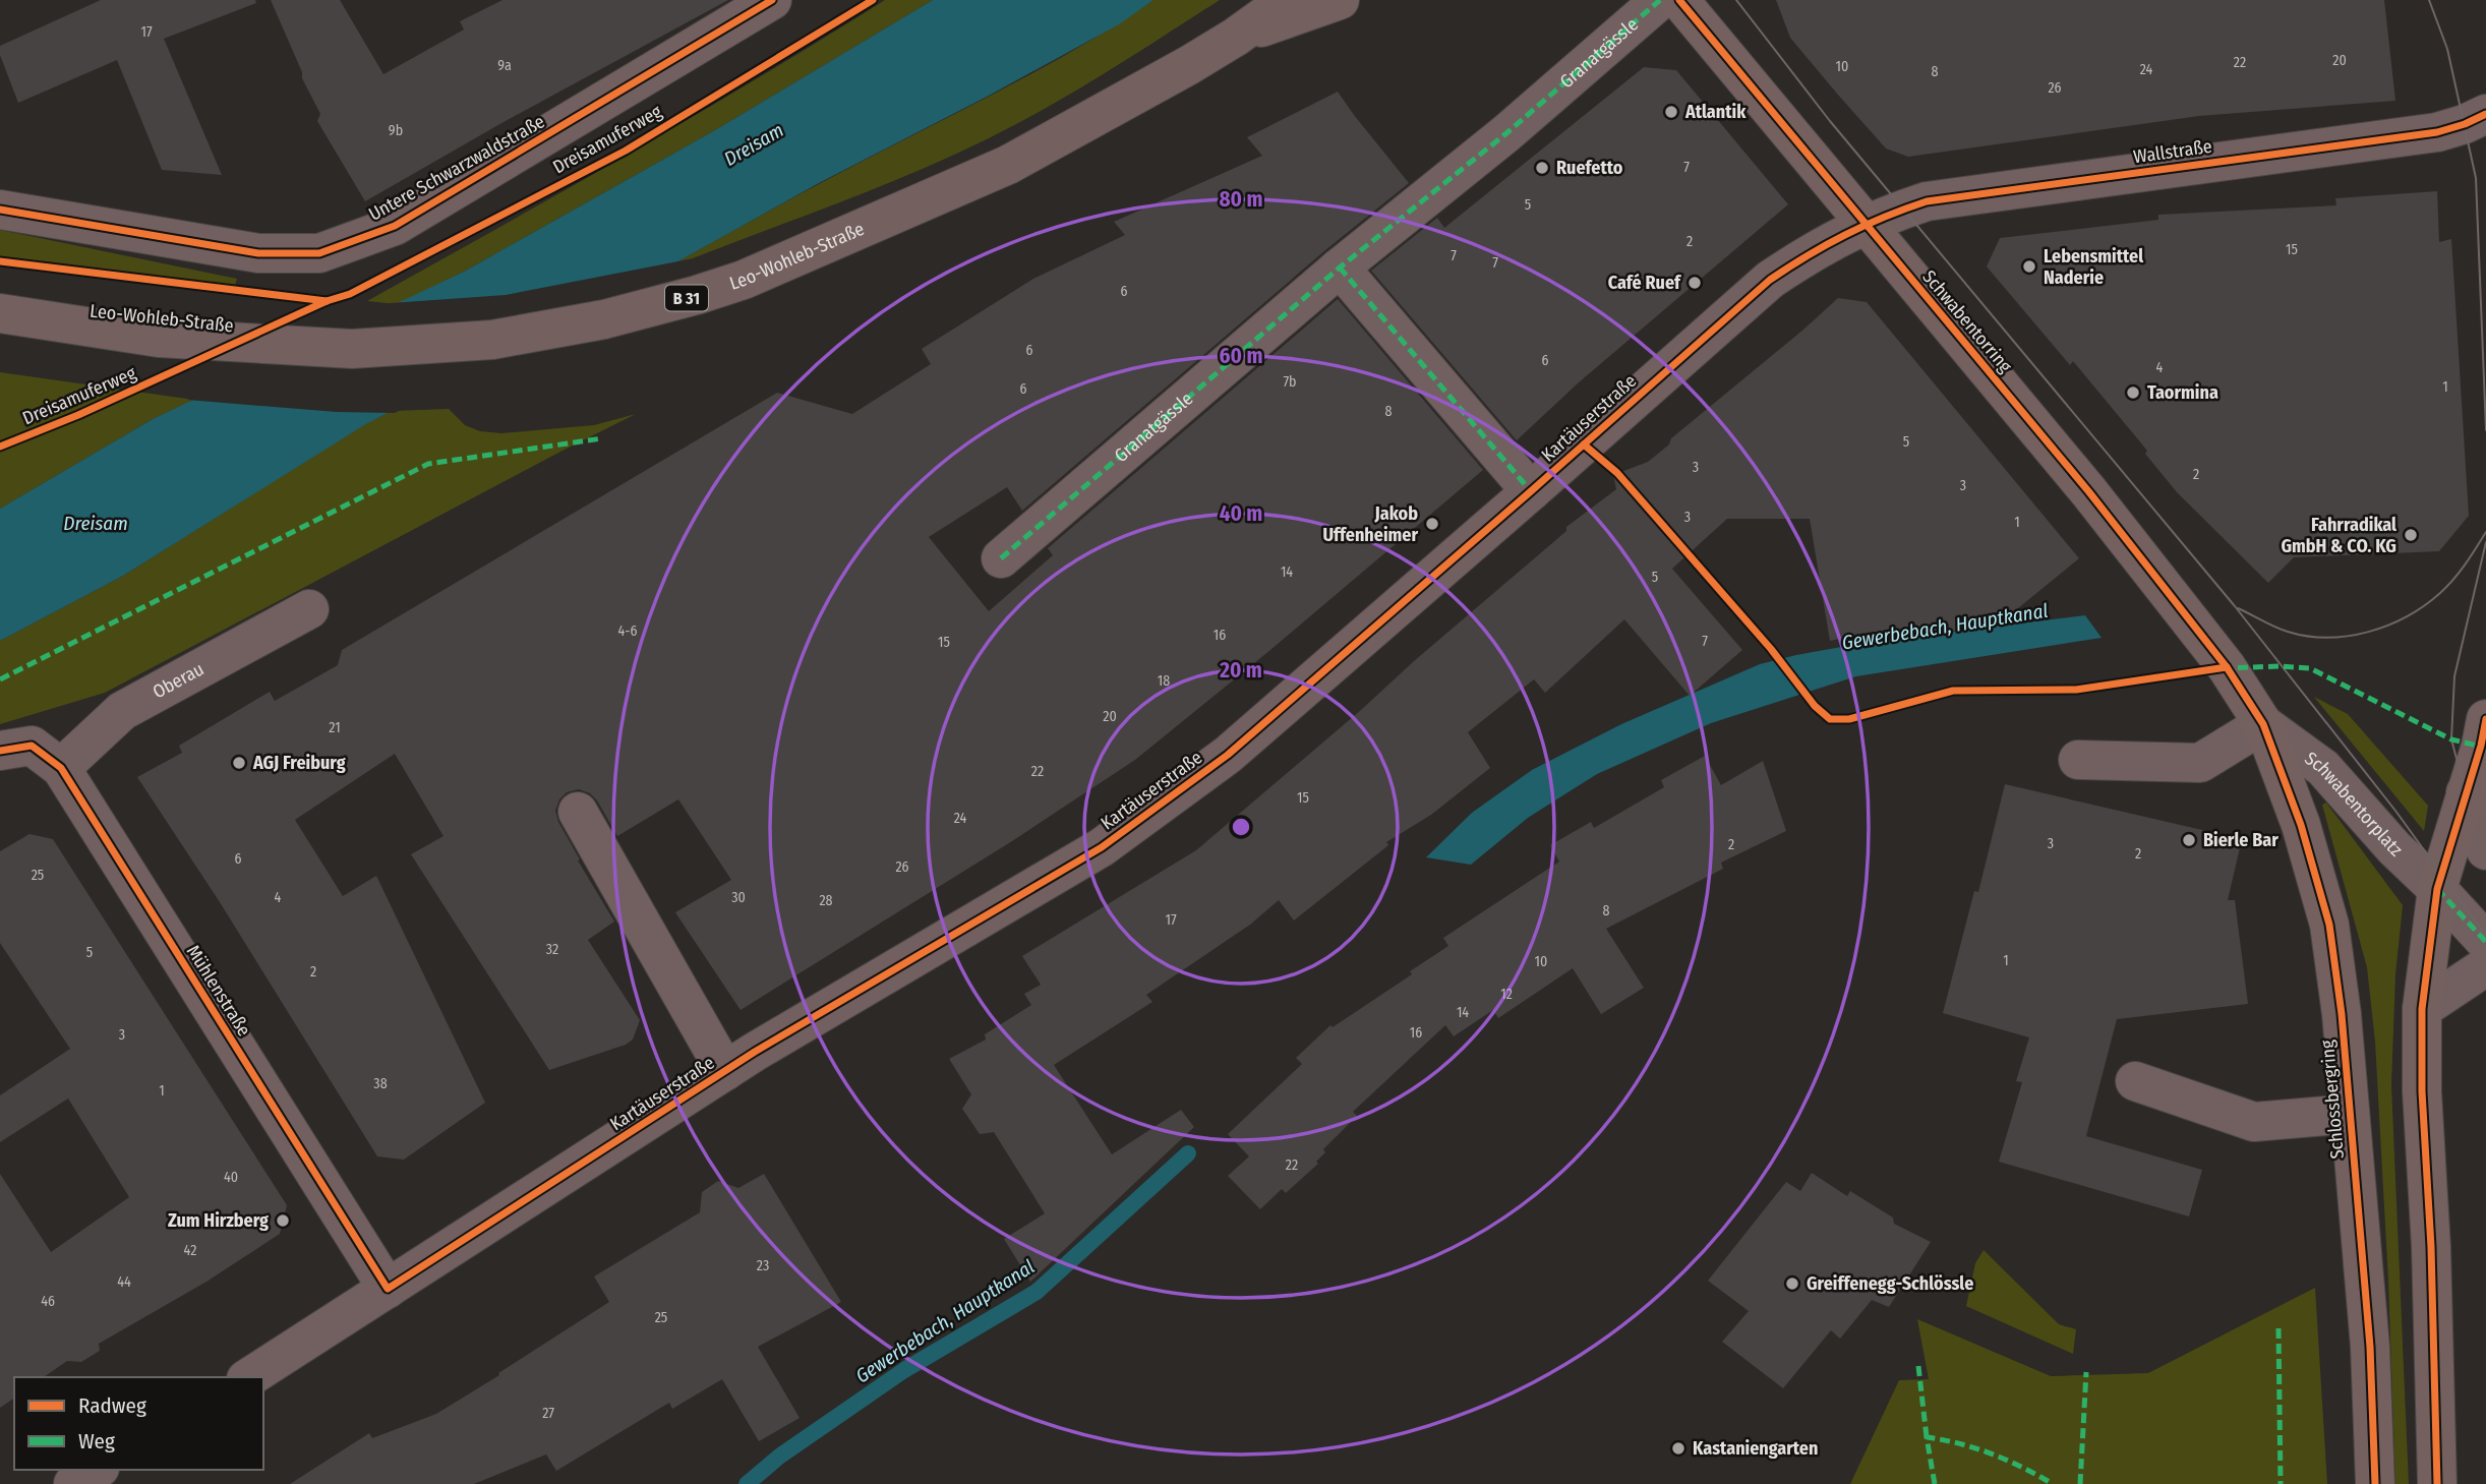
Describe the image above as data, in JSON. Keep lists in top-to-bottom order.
{
  "streets": {
    "main road": [
      "Leo-Wohleb-Straße",
      "B 31",
      "Schwabentorring",
      "Schwabentorplatz",
      "Schlossbergring"
    ],
    "street": [
      "Granatgässle",
      "Wallstraße",
      "Untere Schwarzwaldstraße",
      "Kartäuserstraße",
      "Oberau",
      "Mühlenstraße"
    ],
    "cycle path": ["Dreisamuferweg"]
  },
  "crossings": [
    ["Wallstraße", "Schwabentorring"],
    ["Wallstraße", "Kartäuserstraße"],
    ["Schwabentorring", "Kartäuserstraße"],
    ["Schwabentorring", "Schwabentorplatz"],
    ["Kartäuserstraße", "Mühlenstraße"],
    ["Oberau", "Mühlenstraße"],
    ["Schwabentorplatz", "Schlossbergring"]
  ],
  "water": ["Dreisam", "Gewerbebach, Hauptkanal"],
  "places": [
    "Atlantik",
    "Ruefetto",
    "Lebensmittel Naderie",
    "Café Ruef",
    "Taormina",
    "Jakob Uffenheimer",
    "Fahrradikal GmbH & CO. KG",
    "AGJ Freiburg",
    "Bierle Bar",
    "Zum Hirzberg",
    "Greiffenegg-Schlössle",
    "Kastaniengarten"
  ],
  "house_numbers": [
    "17",
    "20",
    "22",
    "9a",
    "10",
    "24",
    "8",
    "26",
    "9b",
    "7",
    "5",
    "2",
    "15",
    "7",
    "7",
    "6",
    "6",
    "6",
    "4",
    "7b",
    "1",
    "6",
    "8",
    "5",
    "3",
    "2",
    "3",
    "3",
    "1",
    "14",
    "5",
    "4-6",
    "16",
    "7",
    "15",
    "18",
    "20",
    "21",
    "22",
    "15",
    "24",
    "3",
    "2",
    "2",
    "6",
    "26",
    "25",
    "4",
    "30",
    "28",
    "8",
    "17",
    "32",
    "5",
    "1",
    "10",
    "2",
    "12",
    "14",
    "16",
    "3",
    "38",
    "1",
    "22",
    "40",
    "42",
    "23",
    "44",
    "46",
    "25",
    "27"
  ],
  "legend": ["Radweg", "Weg"],
  "rings": [
    "80 m",
    "60 m",
    "40 m",
    "20 m"
  ]
}
